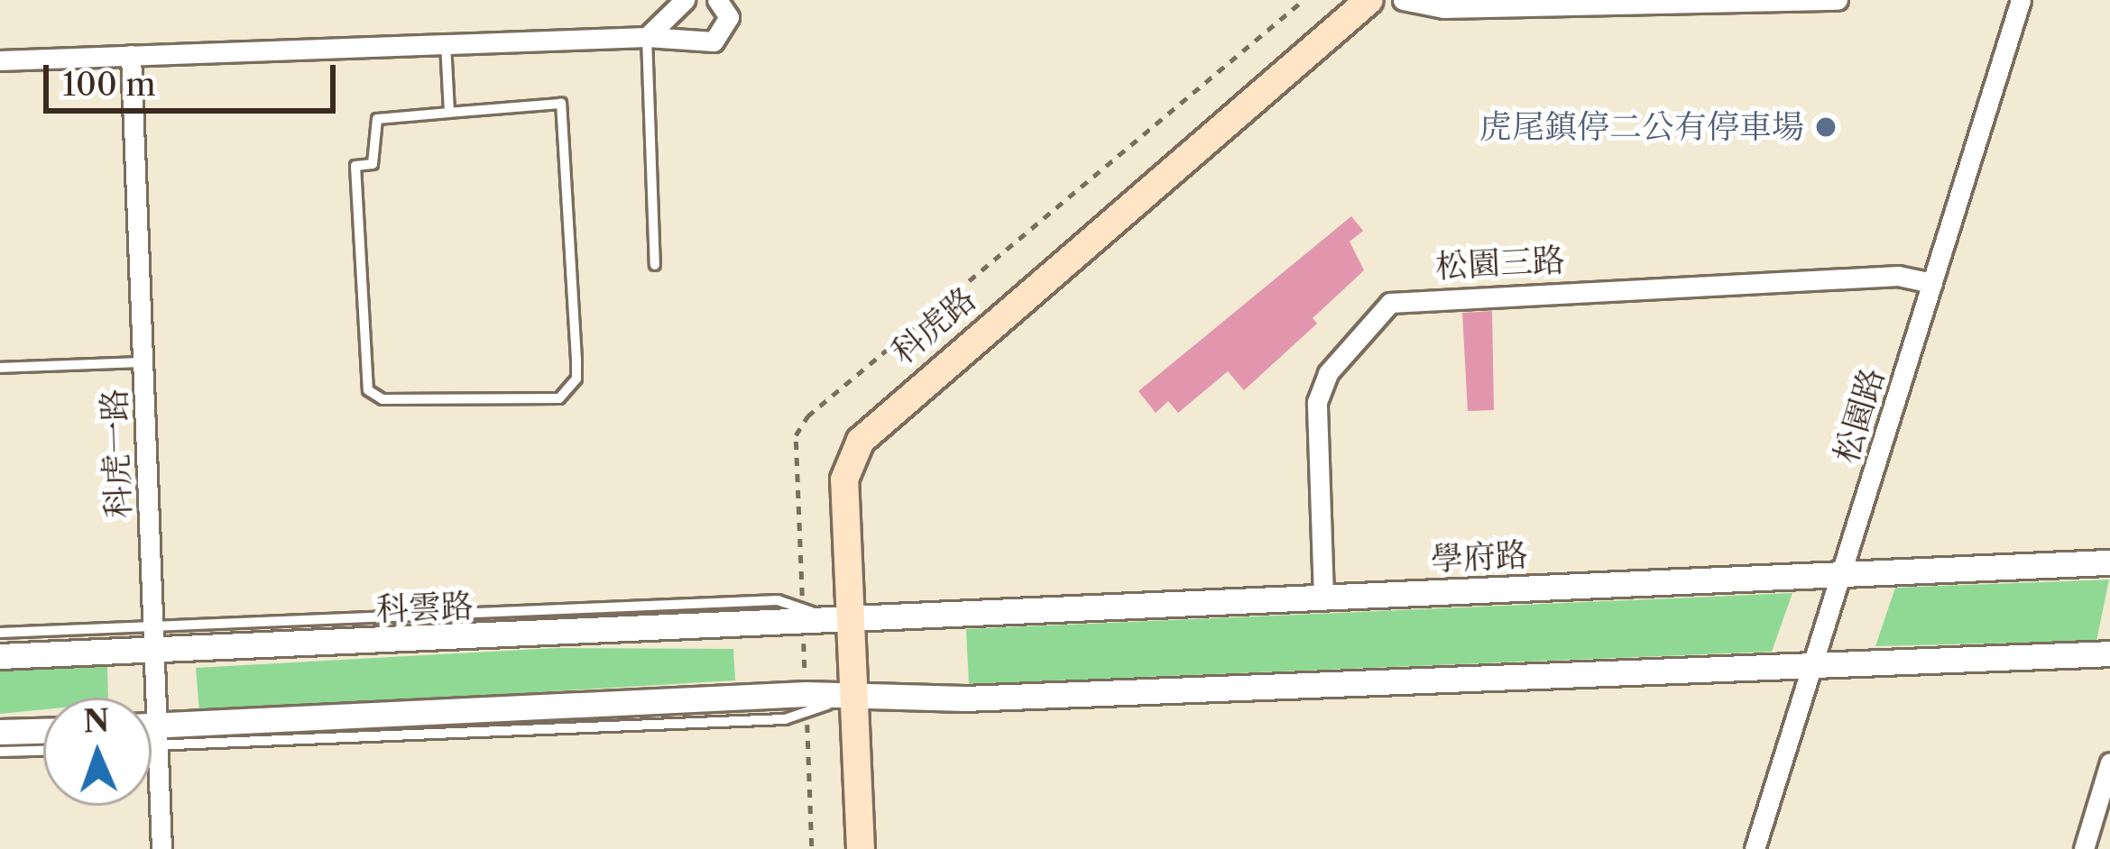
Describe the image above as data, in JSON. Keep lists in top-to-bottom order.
{
  "streets": {
    "main road": ["科虎路"],
    "street": [
      "松園三路",
      "松園路",
      "科虎一路",
      "學府路",
      "科雲路"
    ]
  },
  "crossings": [
    ["松園三路", "松園路"],
    ["松園三路", "學府路"],
    ["科虎路", "學府路"],
    ["科虎路", "科雲路"],
    ["松園路", "學府路"],
    ["科虎一路", "科雲路"],
    ["學府路", "科雲路"]
  ],
  "places": ["虎尾鎮停二公有停車場"],
  "scale_bar": "100 m",
  "north": "top"
}
